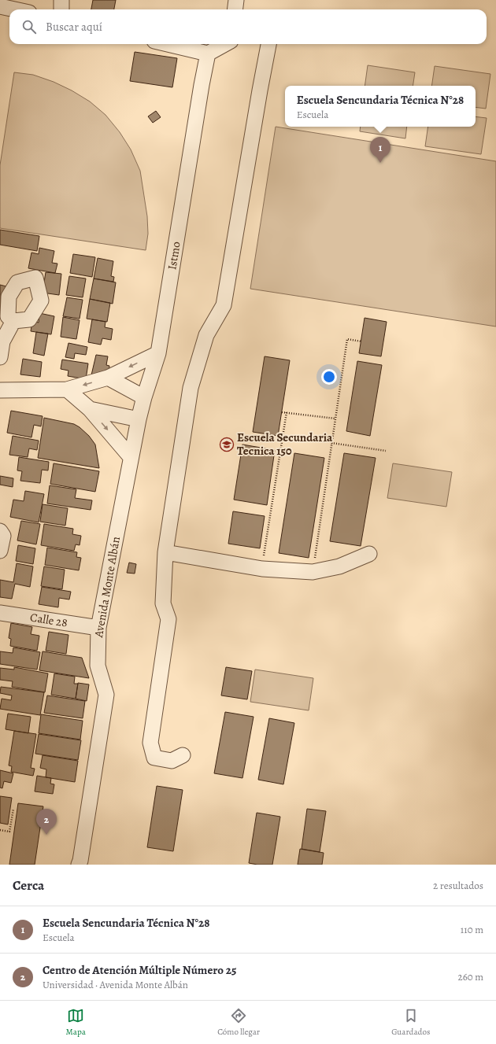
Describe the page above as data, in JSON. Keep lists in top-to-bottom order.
{
  "streets": {
    "street": ["Istmo", "Avenida Monte Albán", "Calle 28"]
  },
  "crossings": [
    ["Istmo", "Avenida Monte Albán"],
    ["Avenida Monte Albán", "Calle 28"]
  ],
  "places": {
    "school or university": ["Escuela Secundaria Tecnica 150"]
  },
  "page": {
    "search": "Buscar aquí",
    "popup": ["Escuela Sencundaria Técnica N°28", "Escuela"],
    "pins": ["1", "2"],
    "heading": ["Cerca", "2 resultados"],
    "list": [
      {
        "mark": "1",
        "name": "Escuela Sencundaria Técnica N°28",
        "note": "Escuela",
        "value": "110 m"
      },
      {
        "mark": "2",
        "name": "Centro de Atención Múltiple Número 25",
        "note": "Universidad · Avenida Monte Albán",
        "value": "260 m"
      }
    ],
    "nav": ["Mapa", "Cómo llegar", "Guardados"]
  }
}
